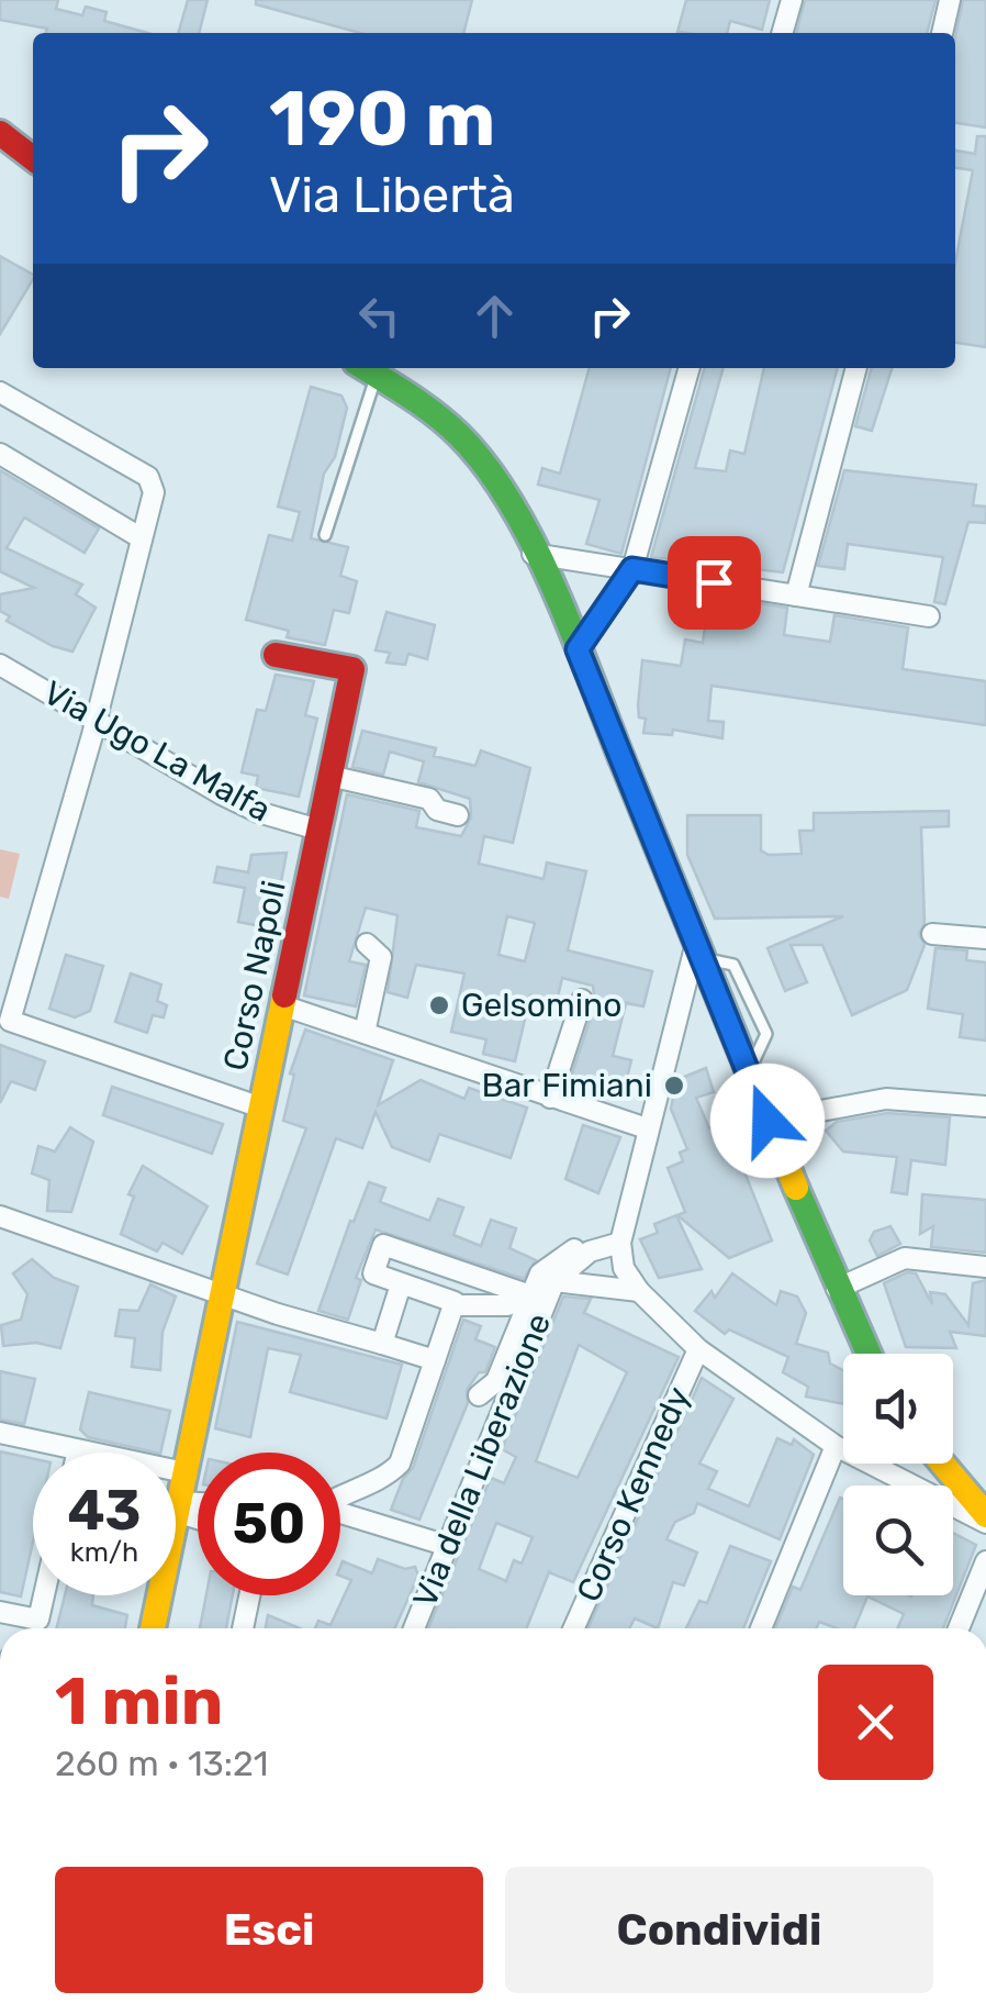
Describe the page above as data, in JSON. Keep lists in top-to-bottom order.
{
  "streets": {
    "main road": ["Corso Napoli"],
    "street": ["Via Ugo La Malfa", "Via della Liberazione", "Corso Kennedy"]
  },
  "crossings": [
    ["Via Ugo La Malfa", "Corso Napoli"]
  ],
  "places": ["Gelsomino", "Bar Fimiani"],
  "page": {
    "turn": ["190 m", "Via Libertà"],
    "speed": "43 km/h",
    "limit": "50",
    "heading": ["1 min", "260 m · 13:21"],
    "buttons": ["Esci", "Condividi"]
  }
}
